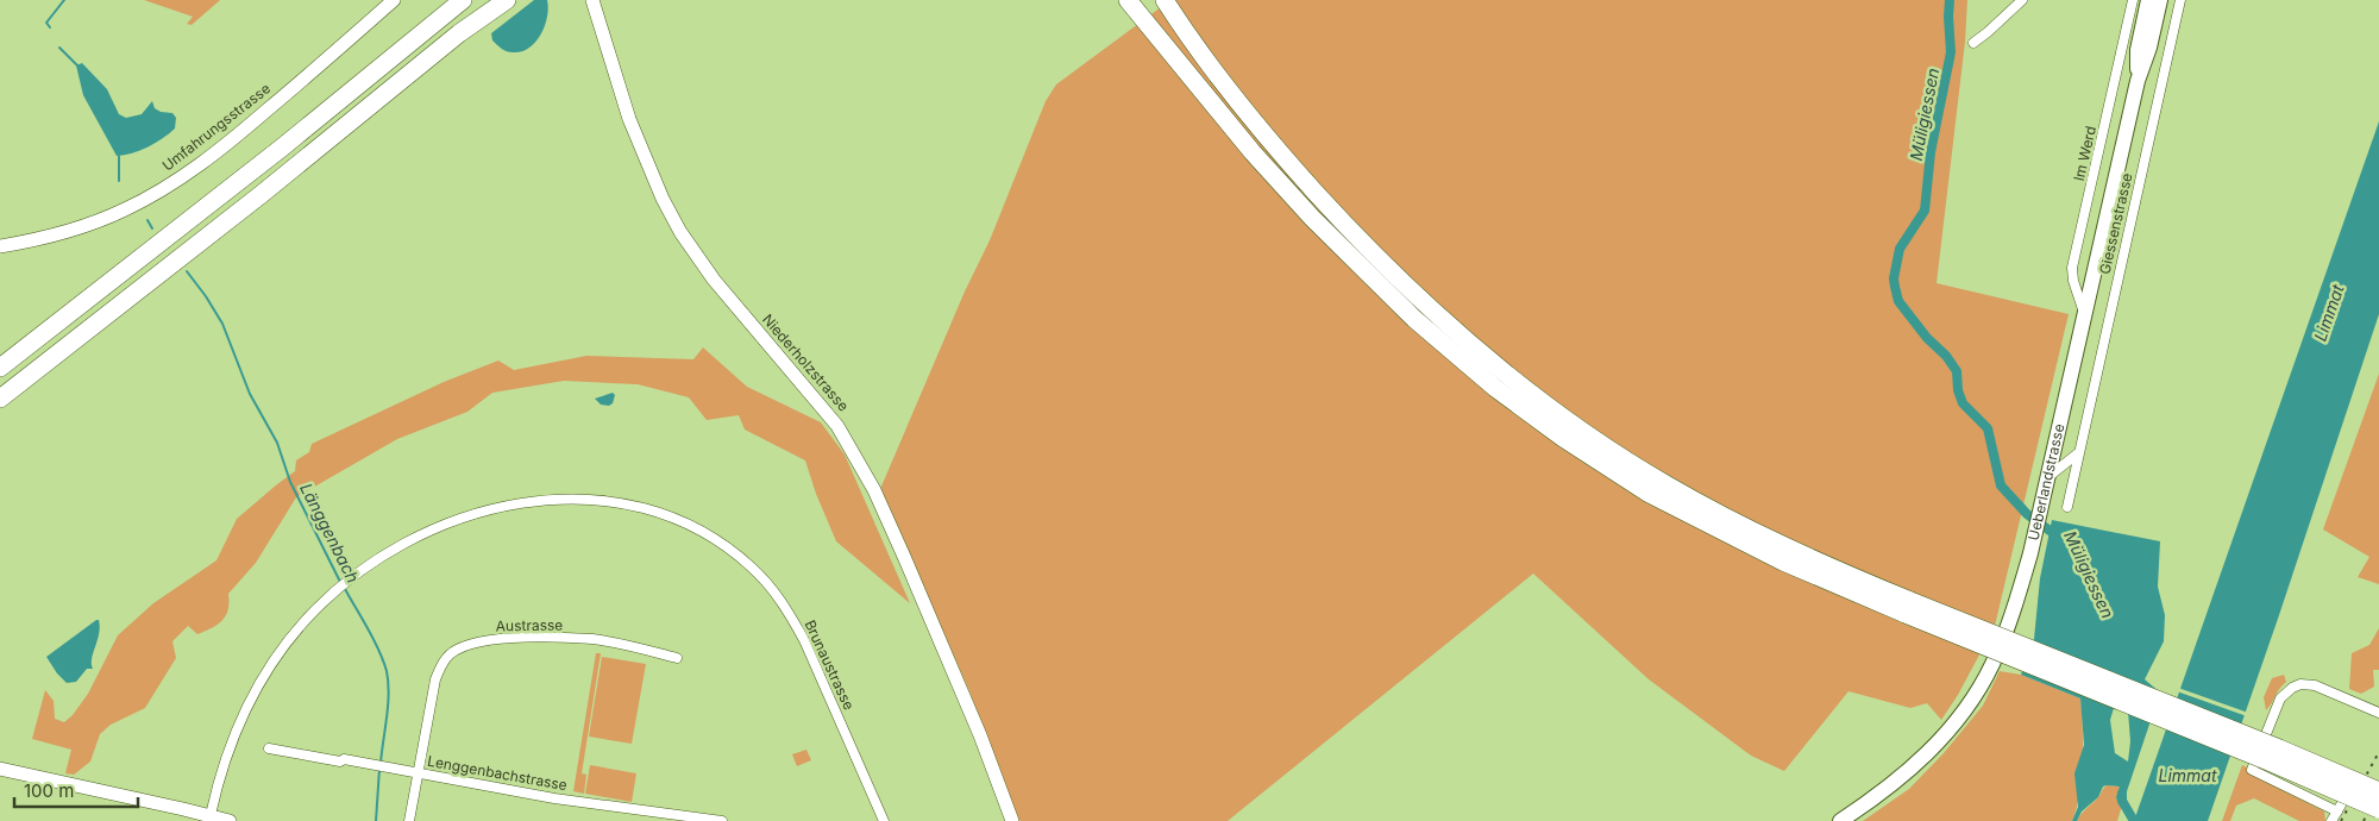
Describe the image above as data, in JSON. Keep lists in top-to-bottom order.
{
  "streets": {
    "main road": ["Umfahrungsstrasse", "Niederholzstrasse", "Ueberlandstrasse"],
    "street": [
      "Im Werd",
      "Giessenstrasse",
      "Austrasse",
      "Brunaustrasse",
      "Lenggenbachstrasse"
    ]
  },
  "crossings": [
    ["Im Werd", "Ueberlandstrasse"],
    ["Austrasse", "Lenggenbachstrasse"]
  ],
  "water": ["Müligiessen", "Limmat", "Länggenbach"],
  "scale_bar": "100 m"
}
